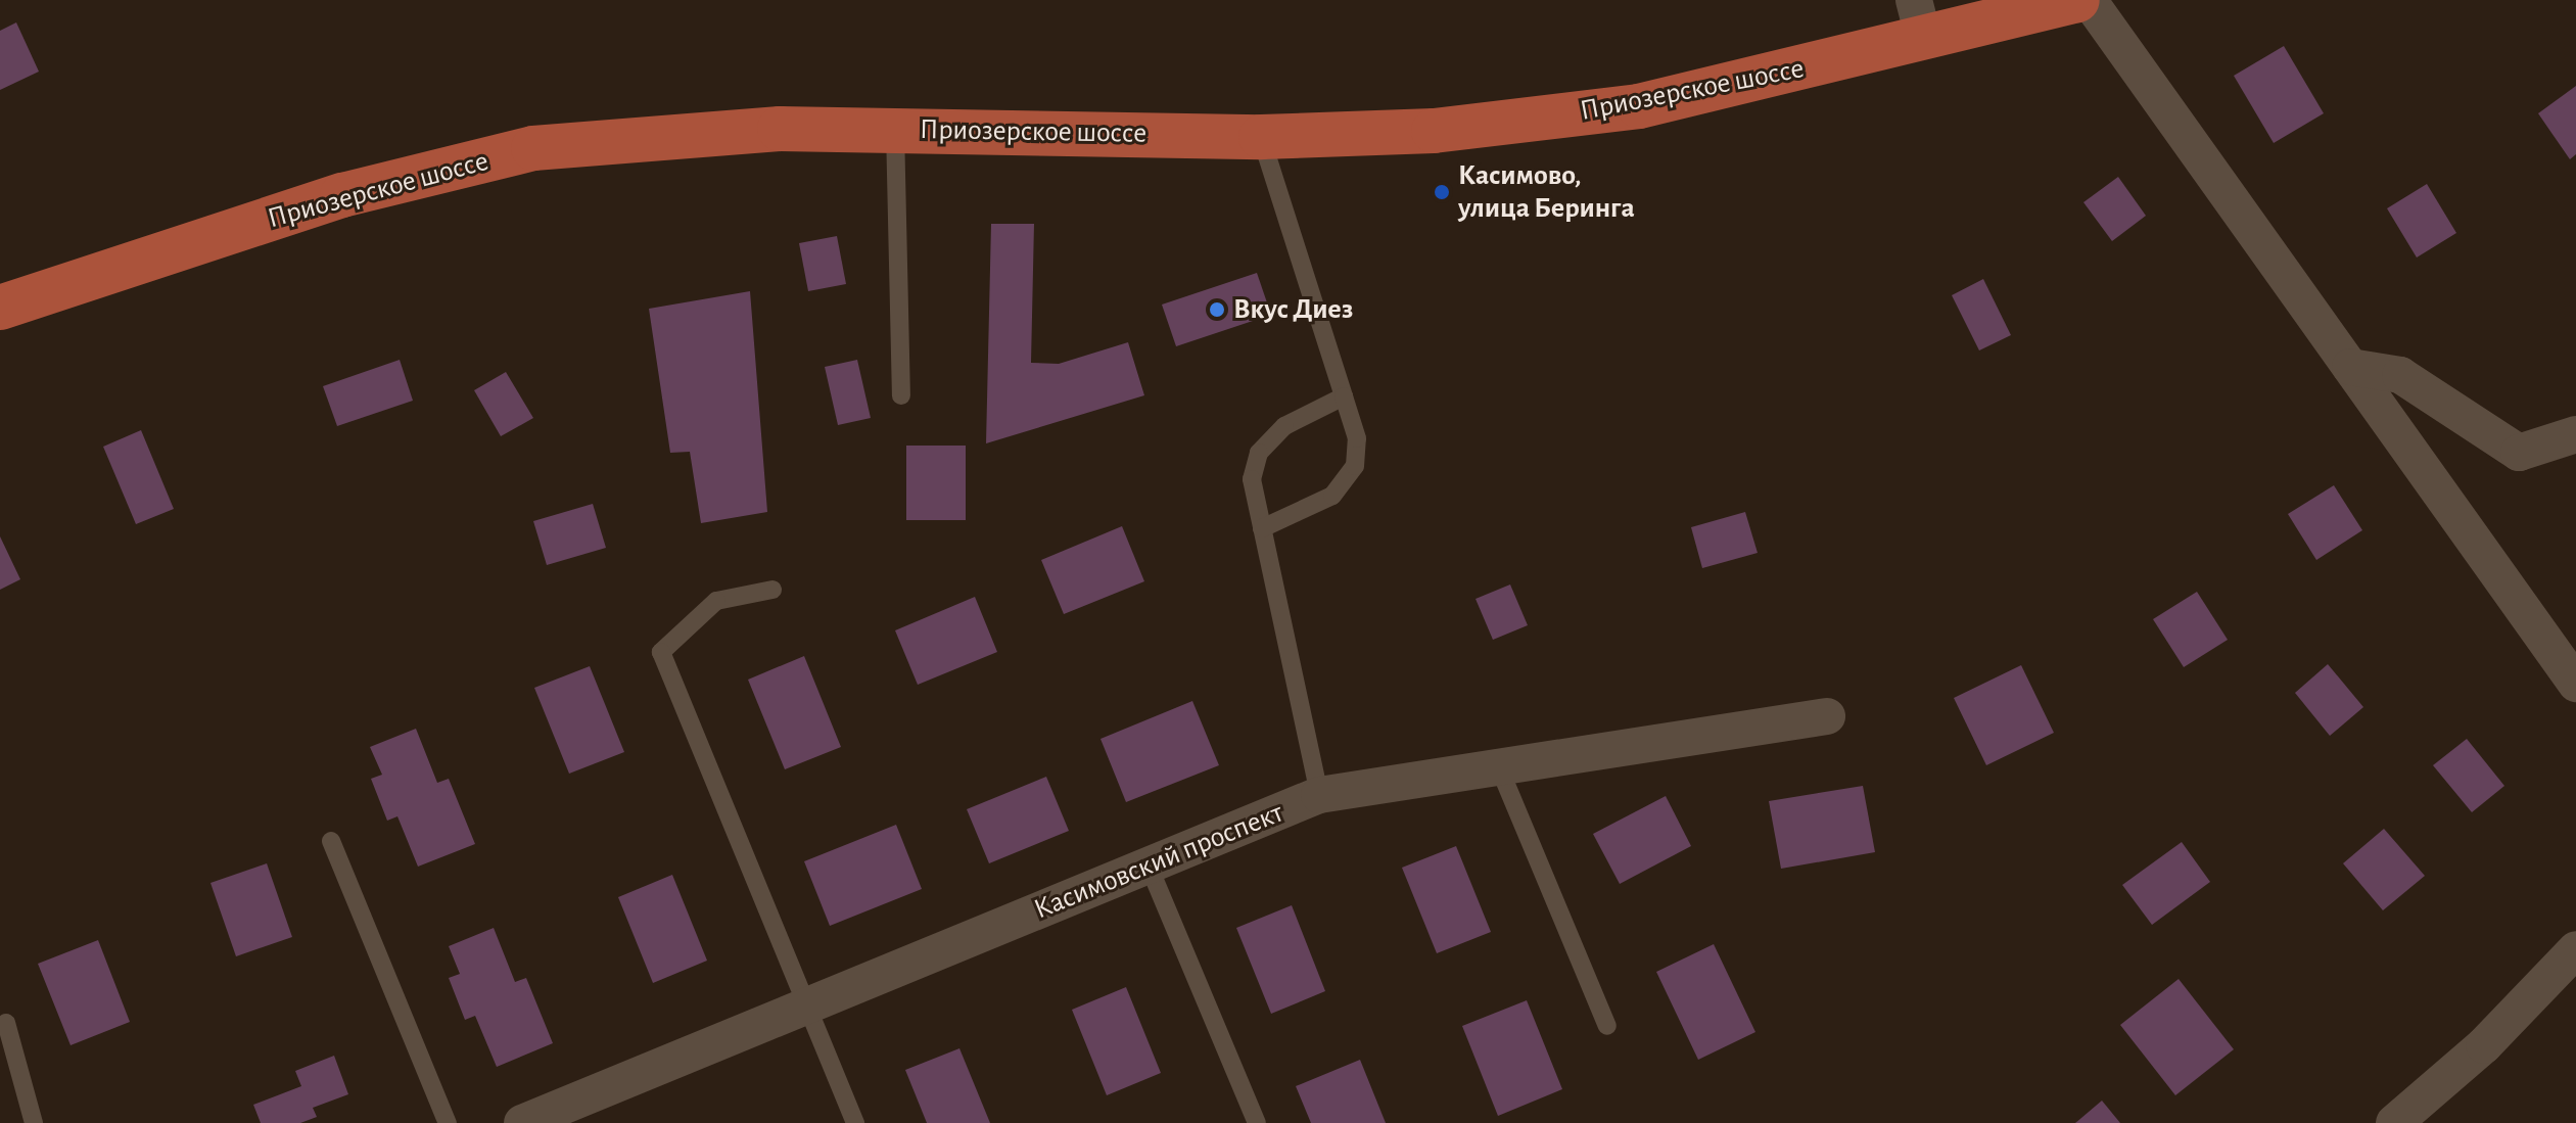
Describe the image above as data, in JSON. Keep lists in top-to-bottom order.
{
  "streets": {
    "main road": ["Приозерское шоссе"],
    "street": ["Касимовский проспект"]
  },
  "places": ["Касимово, улица Беринга", "Вкус Диез"]
}
